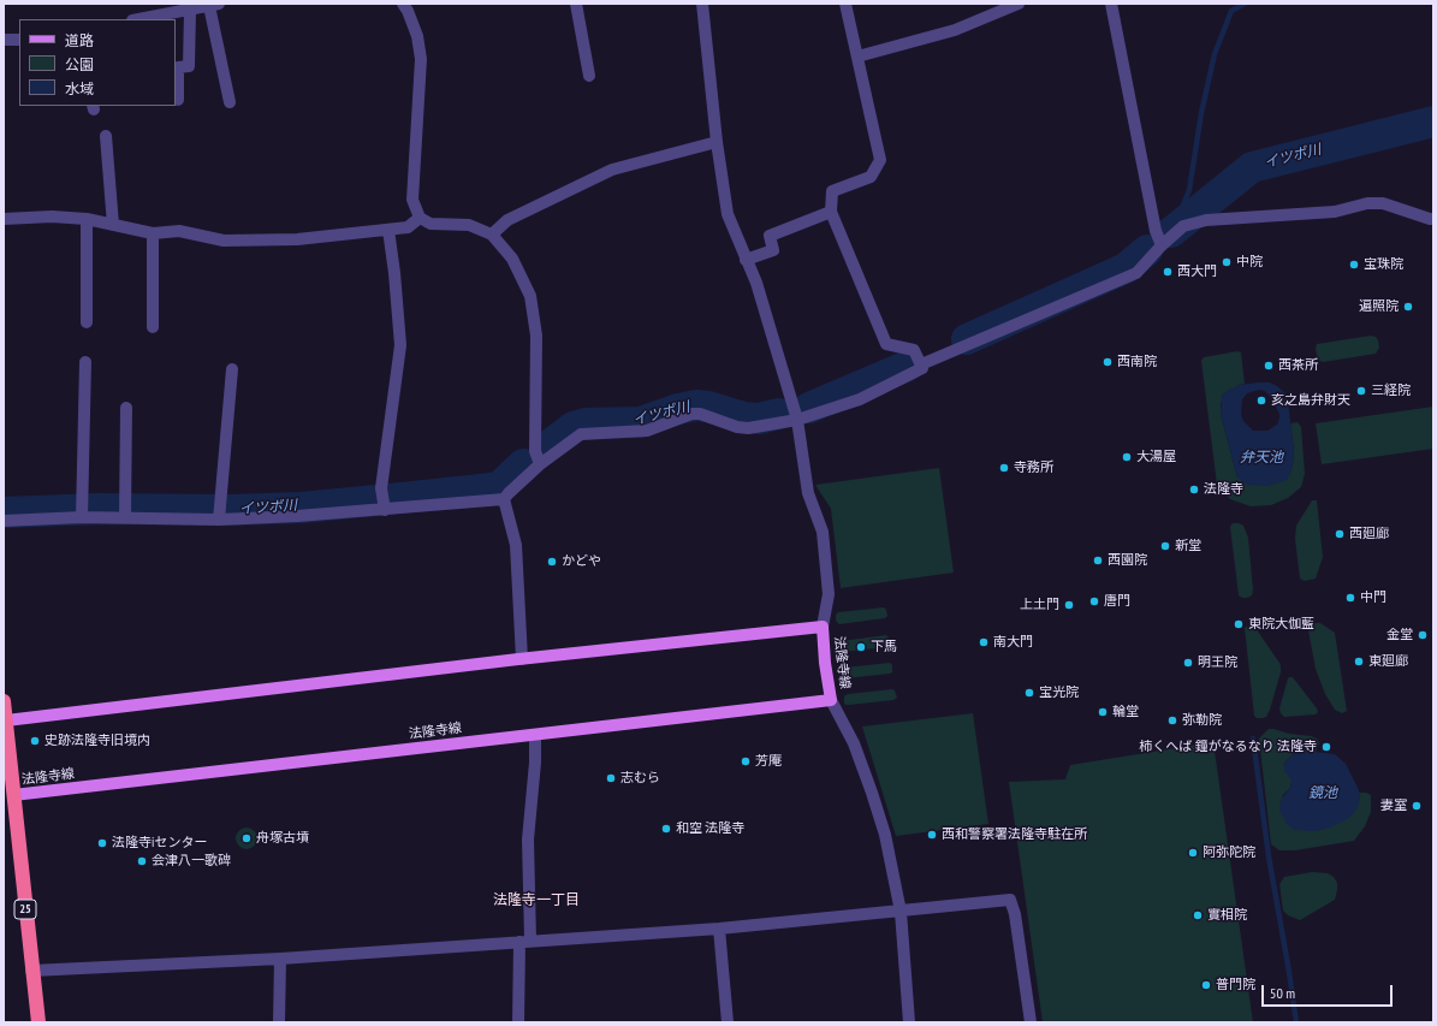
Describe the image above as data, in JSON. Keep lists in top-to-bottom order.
{
  "streets": {
    "highway": ["25"],
    "main road": ["法隆寺線"]
  },
  "crossings": [
    ["法隆寺線", "25"]
  ],
  "districts": ["法隆寺一丁目"],
  "water": ["イツボ川", "弁天池", "鏡池"],
  "places": [
    "中院",
    "宝珠院",
    "西大門",
    "遍照院",
    "西南院",
    "西茶所",
    "三経院",
    "亥之島弁財天",
    "大湯屋",
    "寺務所",
    "法隆寺",
    "西廻廊",
    "新堂",
    "西園院",
    "かどや",
    "中門",
    "唐門",
    "上土門",
    "東院大伽藍",
    "金堂",
    "南大門",
    "下馬",
    "東廻廊",
    "明王院",
    "宝光院",
    "輪堂",
    "弥勒院",
    "史跡法隆寺旧境内",
    "柿くへば 鐘がなるなり 法隆寺",
    "芳庵",
    "志むら",
    "妻室",
    "和空 法隆寺",
    "西和警察署法隆寺駐在所",
    "舟塚古墳",
    "法隆寺iセンター",
    "阿弥陀院",
    "会津八一歌碑",
    "實相院",
    "普門院"
  ],
  "legend": ["道路", "公園", "水域"],
  "scale_bar": "50 m"
}
